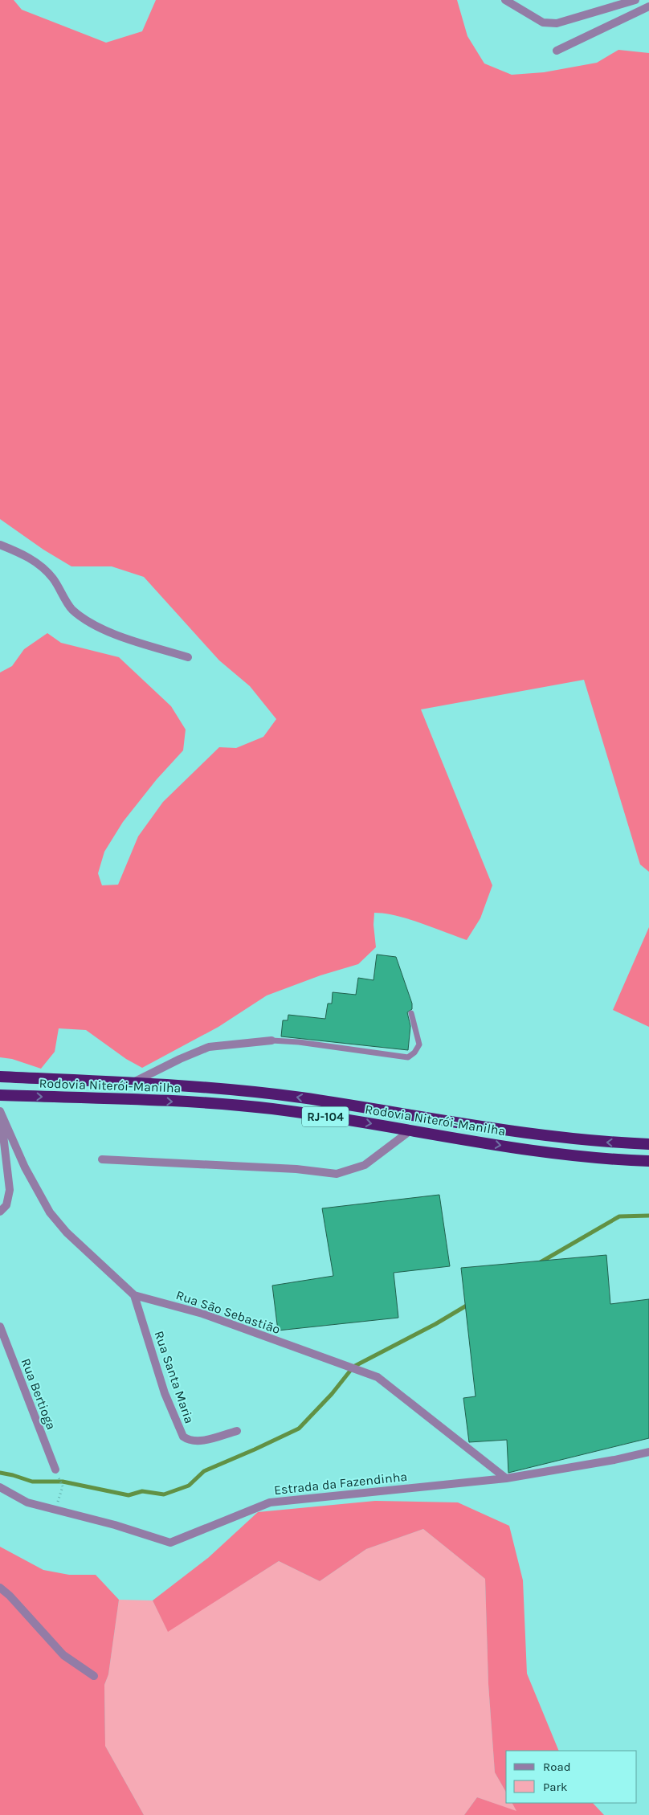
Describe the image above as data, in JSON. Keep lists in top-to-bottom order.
{
  "streets": {
    "highway": ["Rodovia Niterói-Manilha", "RJ-104"],
    "street": [
      "Rua São Sebastião",
      "Rua Santa Maria",
      "Rua Bertioga",
      "Estrada da Fazendinha"
    ]
  },
  "crossings": [
    ["Rua São Sebastião", "Rua Santa Maria"],
    ["Rua São Sebastião", "Estrada da Fazendinha"]
  ],
  "legend": ["Road", "Park"]
}
